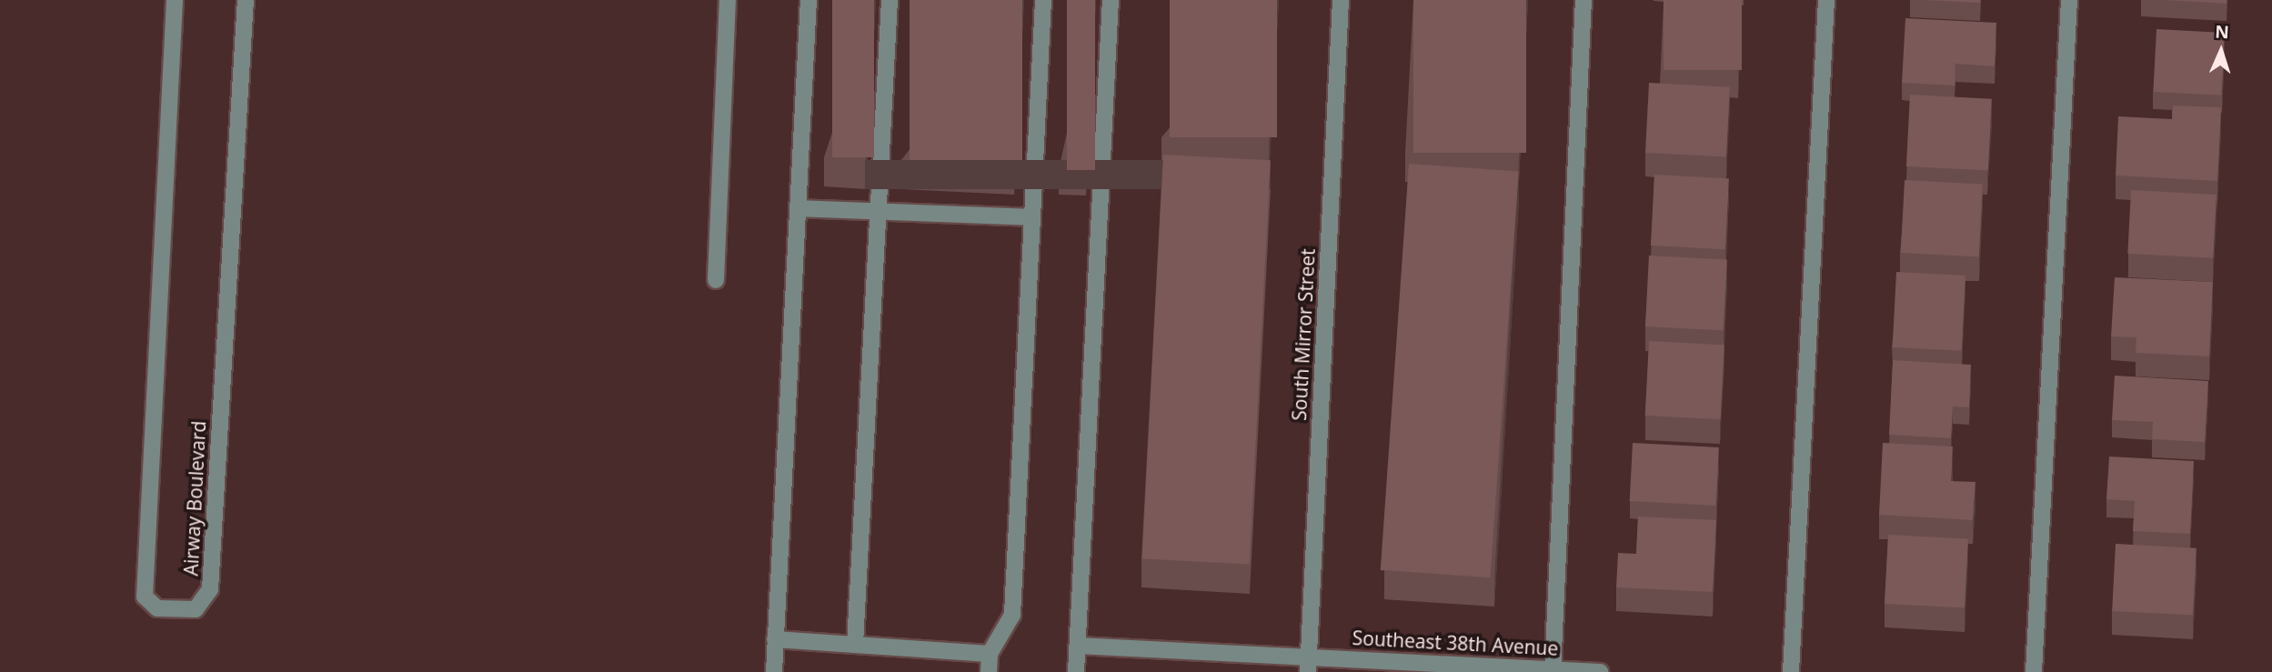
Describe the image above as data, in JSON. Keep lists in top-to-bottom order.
{
  "streets": {
    "street": ["South Mirror Street", "Airway Boulevard", "Southeast 38th Avenue"]
  },
  "crossings": [
    ["South Mirror Street", "Southeast 38th Avenue"]
  ],
  "north": "top"
}
